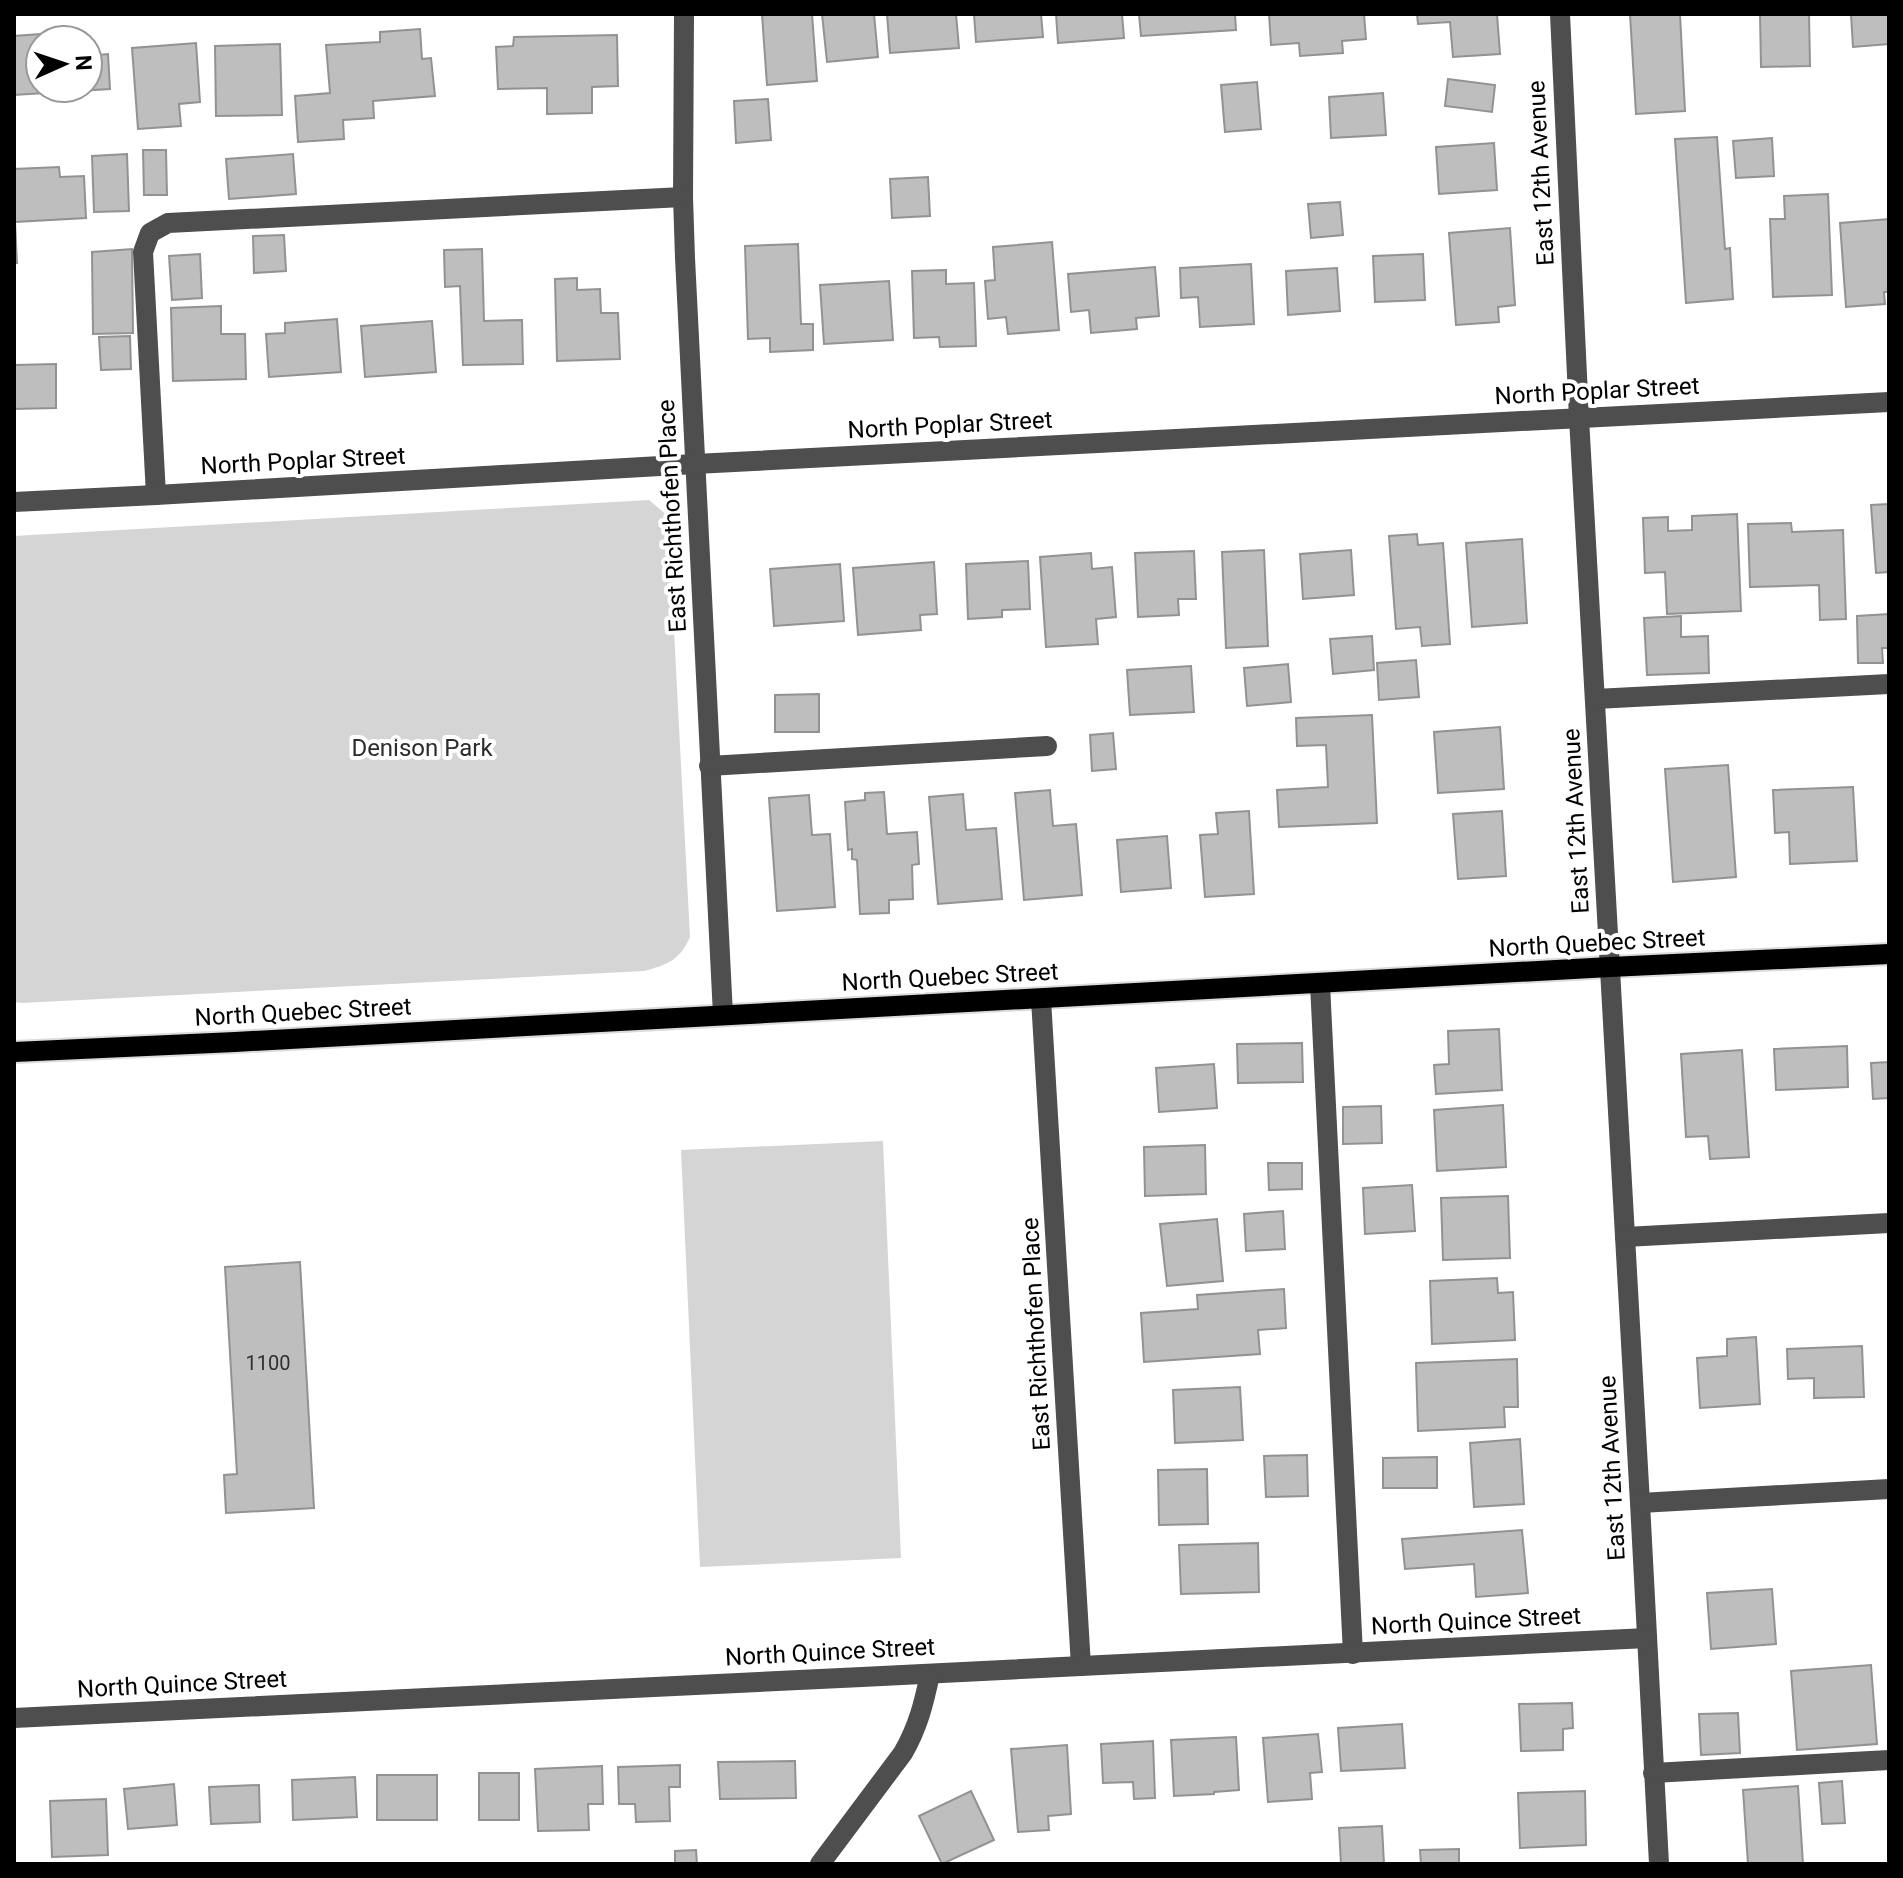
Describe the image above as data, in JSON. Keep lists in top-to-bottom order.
{
  "streets": {
    "main road": ["North Quebec Street"],
    "street": [
      "East 12th Avenue",
      "North Poplar Street",
      "East Richthofen Place",
      "North Quince Street"
    ]
  },
  "crossings": [
    ["East 12th Avenue", "North Poplar Street"],
    ["East 12th Avenue", "North Quebec Street"],
    ["East 12th Avenue", "North Quince Street"],
    ["North Poplar Street", "East Richthofen Place"],
    ["East Richthofen Place", "North Quebec Street"],
    ["East Richthofen Place", "North Quince Street"]
  ],
  "parks": ["Denison Park"],
  "house_numbers": ["1100"],
  "north": "right"
}
